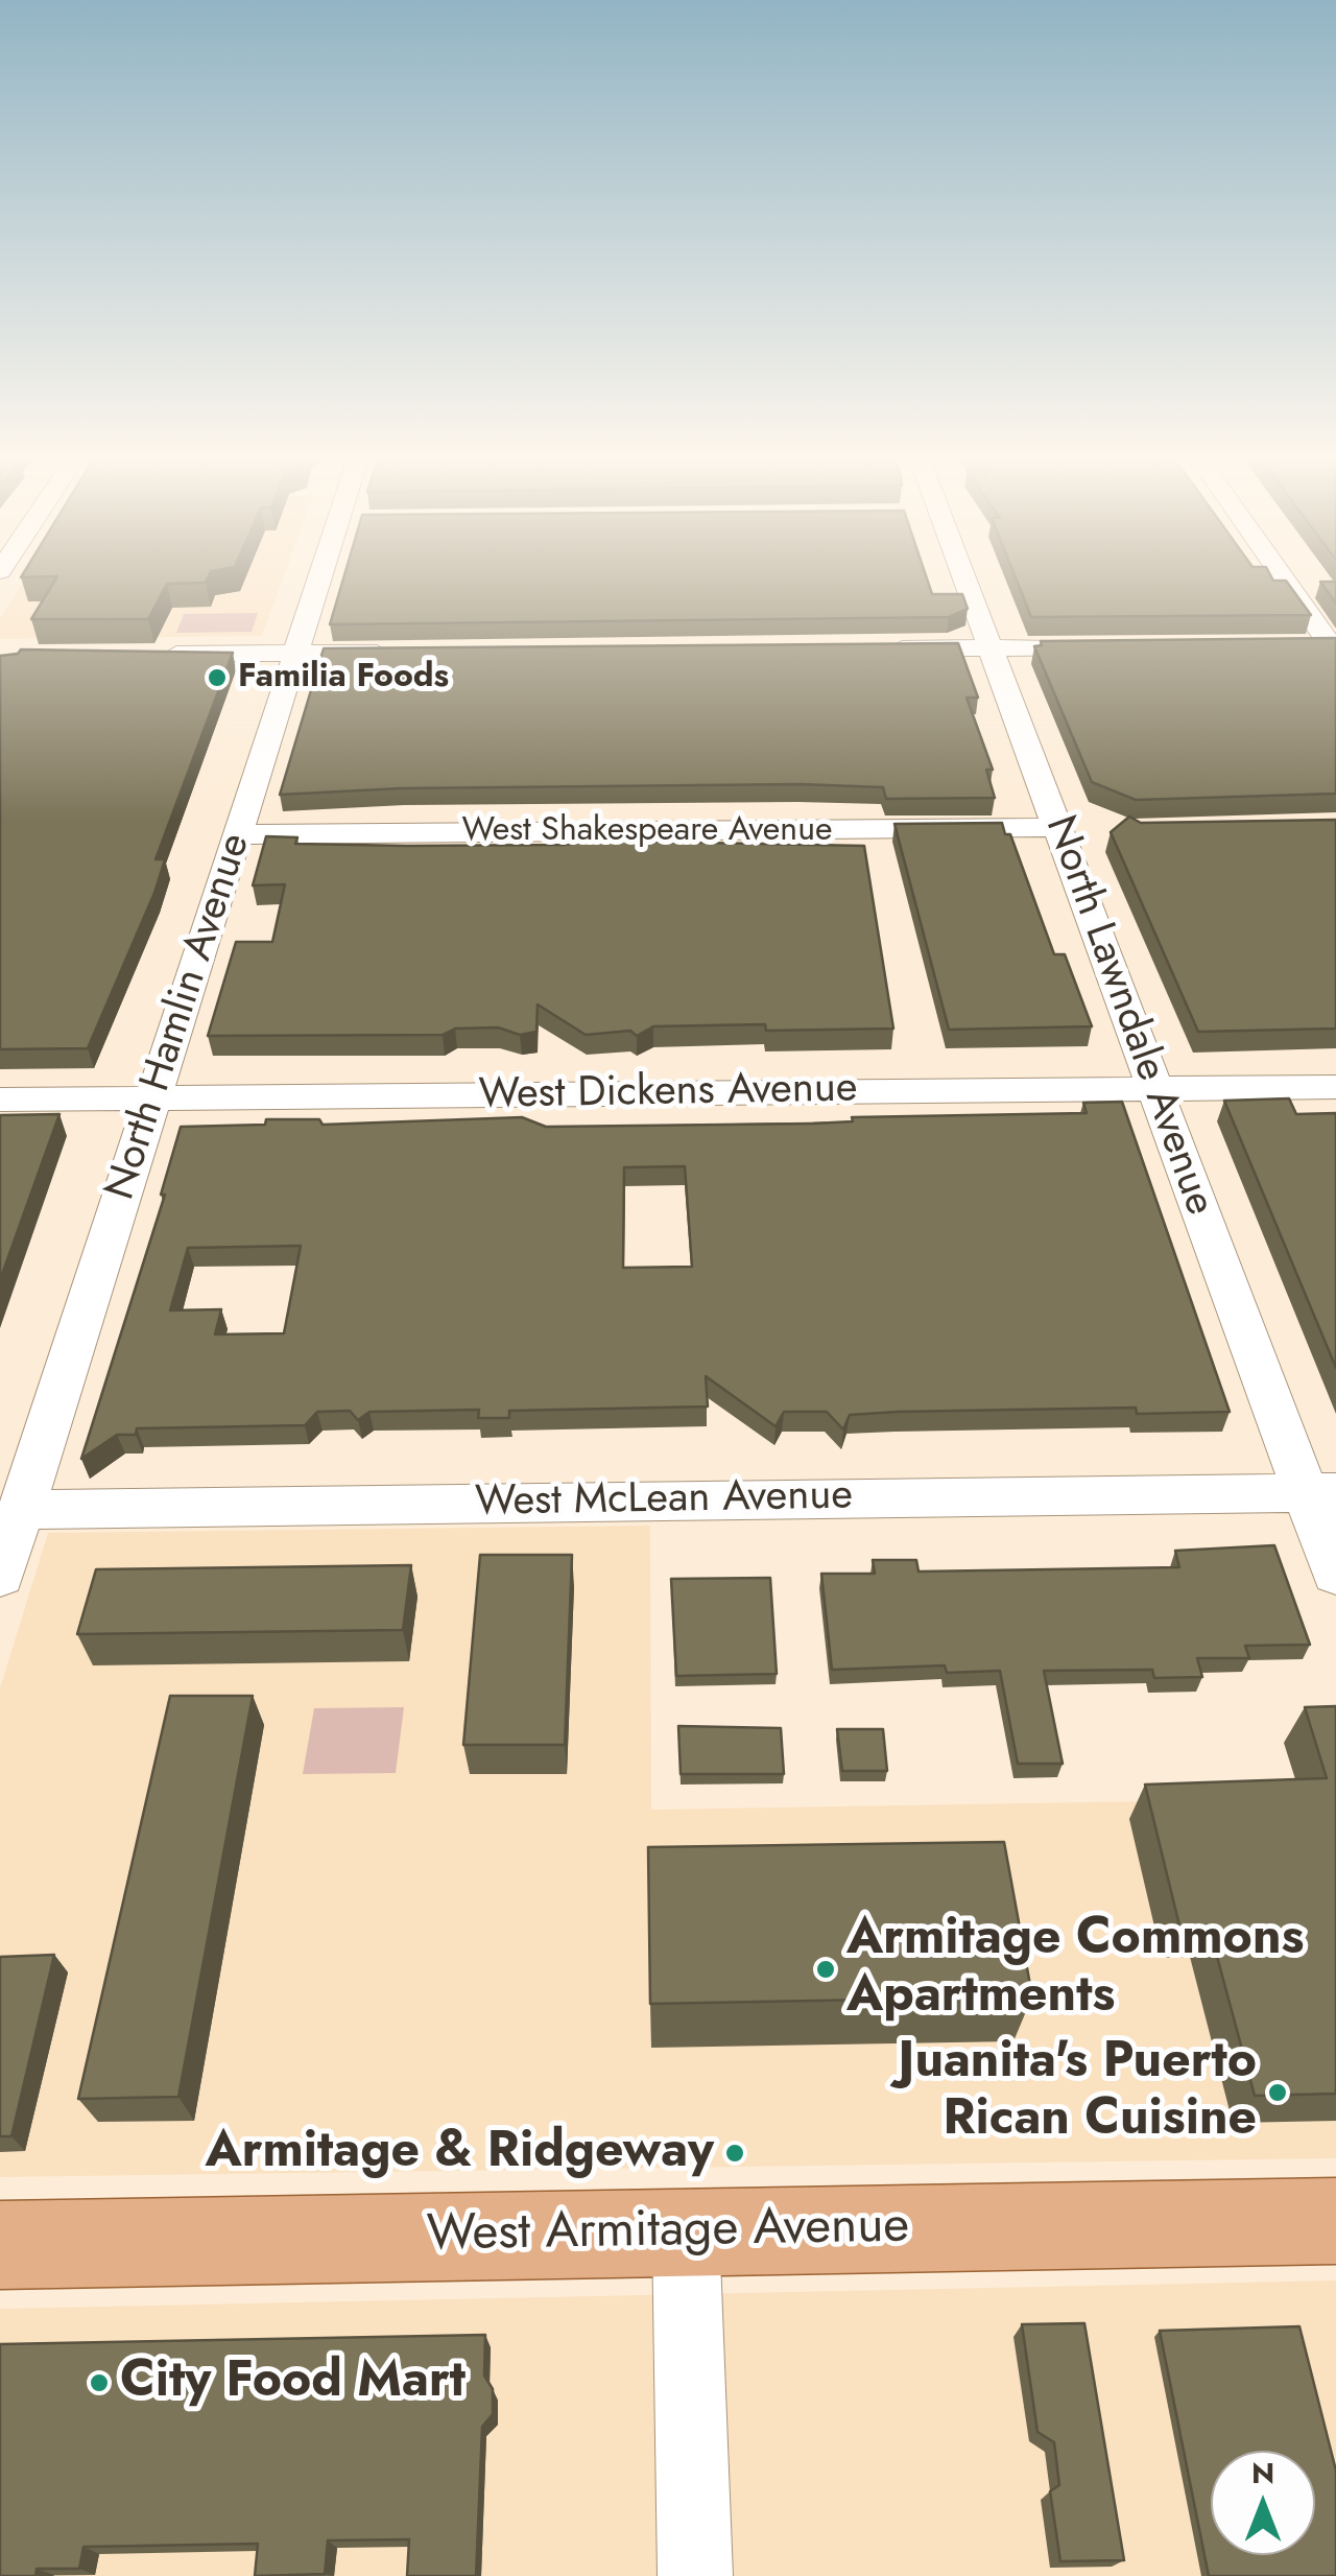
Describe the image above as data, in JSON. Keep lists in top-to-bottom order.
{
  "streets": {
    "main road": ["West Armitage Avenue"],
    "street": [
      "West Shakespeare Avenue",
      "North Lawndale Avenue",
      "North Hamlin Avenue",
      "West Dickens Avenue",
      "West McLean Avenue"
    ]
  },
  "crossings": [
    ["West Shakespeare Avenue", "North Lawndale Avenue"],
    ["West Shakespeare Avenue", "North Hamlin Avenue"],
    ["North Lawndale Avenue", "West Dickens Avenue"],
    ["North Lawndale Avenue", "West McLean Avenue"],
    ["North Hamlin Avenue", "West Dickens Avenue"],
    ["North Hamlin Avenue", "West McLean Avenue"]
  ],
  "places": [
    "Familia Foods",
    "Armitage Commons Apartments",
    "Juanita's Puerto Rican Cuisine",
    "Armitage & Ridgeway",
    "City Food Mart"
  ],
  "north": "top"
}
